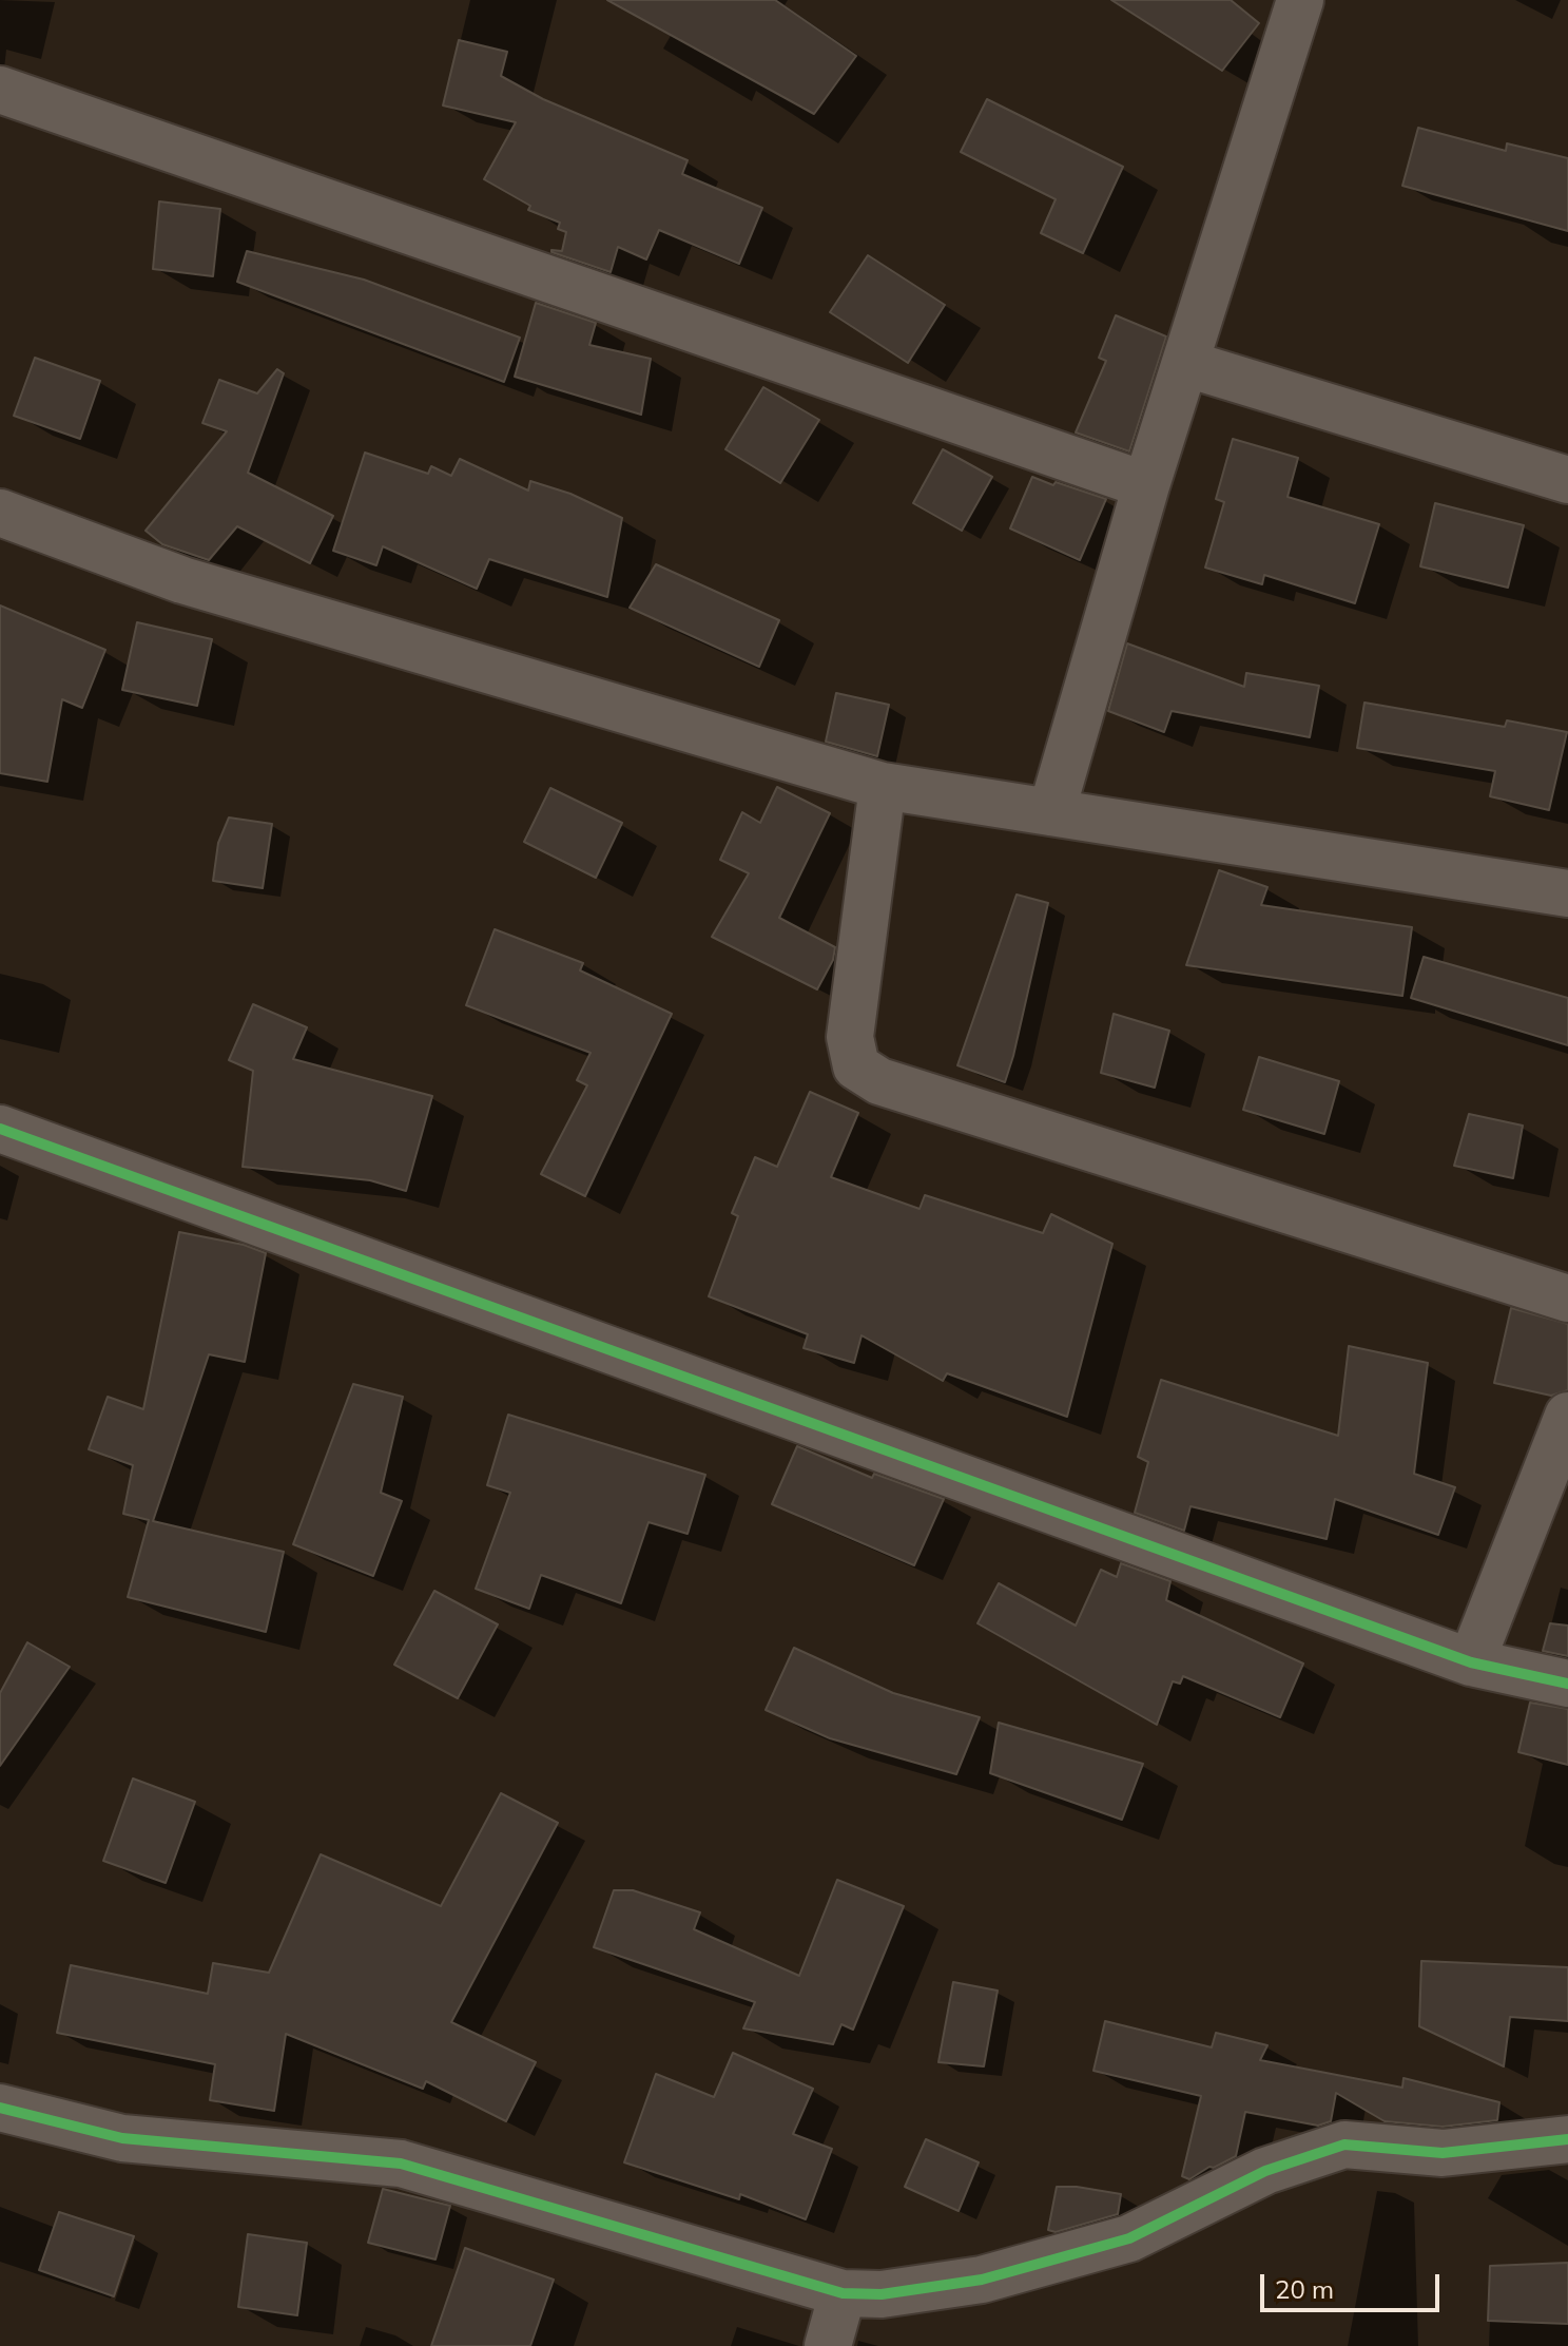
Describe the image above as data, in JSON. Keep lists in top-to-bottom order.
{
  "scale_bar": "20 m"
}
